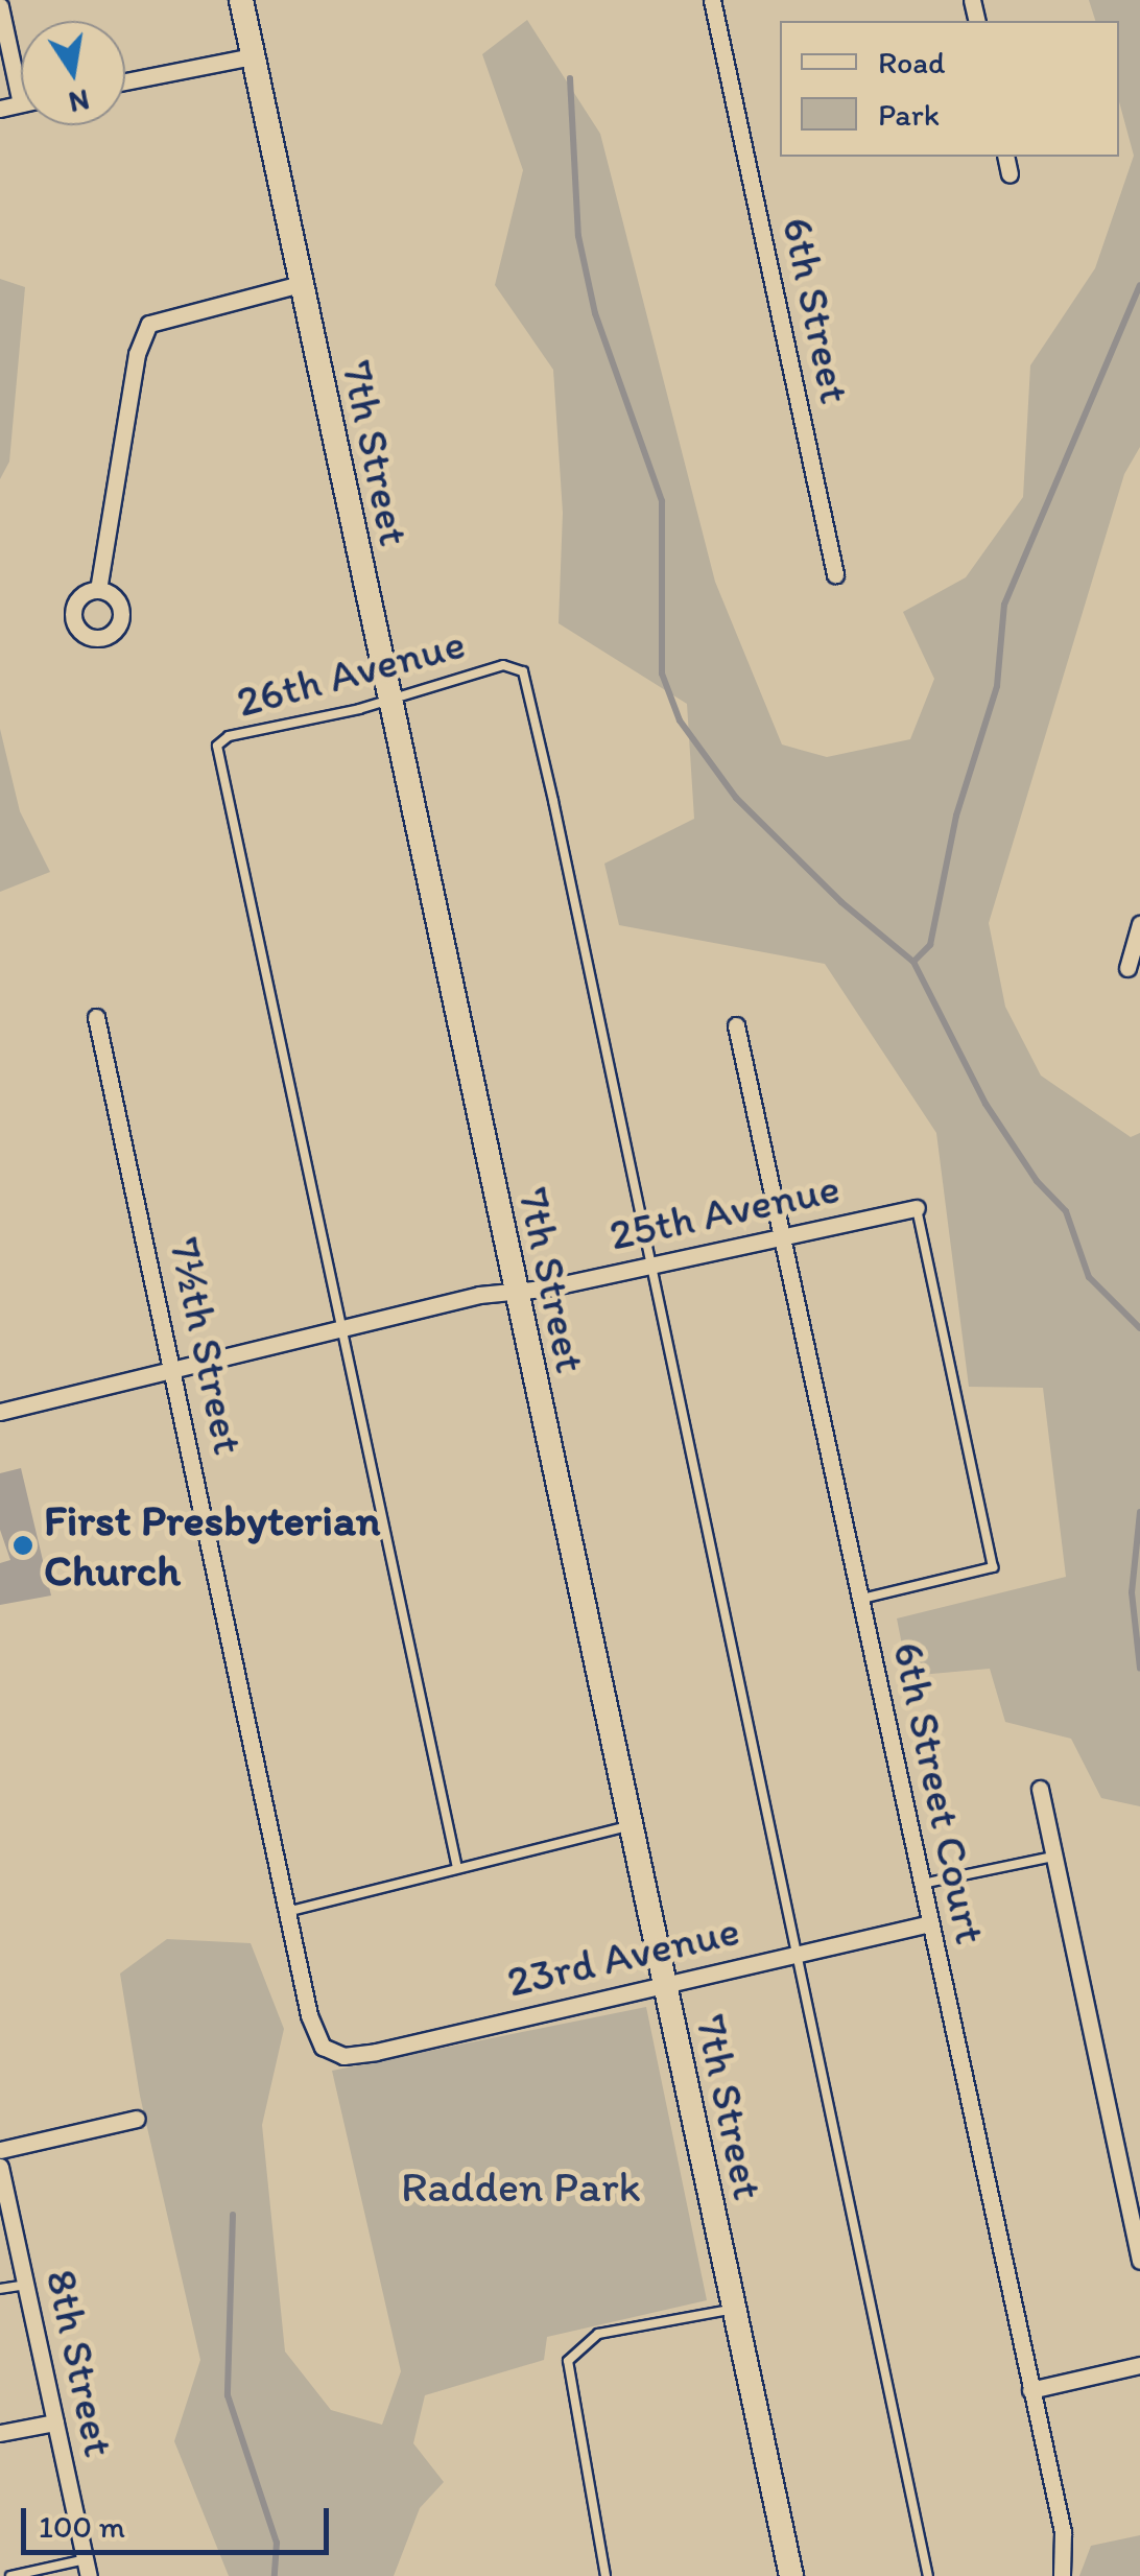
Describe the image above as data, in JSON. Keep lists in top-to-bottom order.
{
  "streets": {
    "main road": ["7th Street"],
    "street": [
      "6th Street",
      "25th Avenue",
      "7½th Street",
      "6th Street Court",
      "23rd Avenue",
      "8th Street"
    ],
    "lane": ["26th Avenue"]
  },
  "crossings": [
    ["7th Street", "26th Avenue"],
    ["7th Street", "25th Avenue"],
    ["7th Street", "23rd Avenue"],
    ["26th Avenue", "25th Avenue"],
    ["25th Avenue", "7½th Street"],
    ["25th Avenue", "6th Street Court"],
    ["7½th Street", "23rd Avenue"],
    ["6th Street Court", "23rd Avenue"]
  ],
  "parks": ["Radden Park"],
  "places": ["First Presbyterian Church"],
  "legend": ["Road", "Park"],
  "scale_bar": "100 m",
  "north": "bottom"
}
